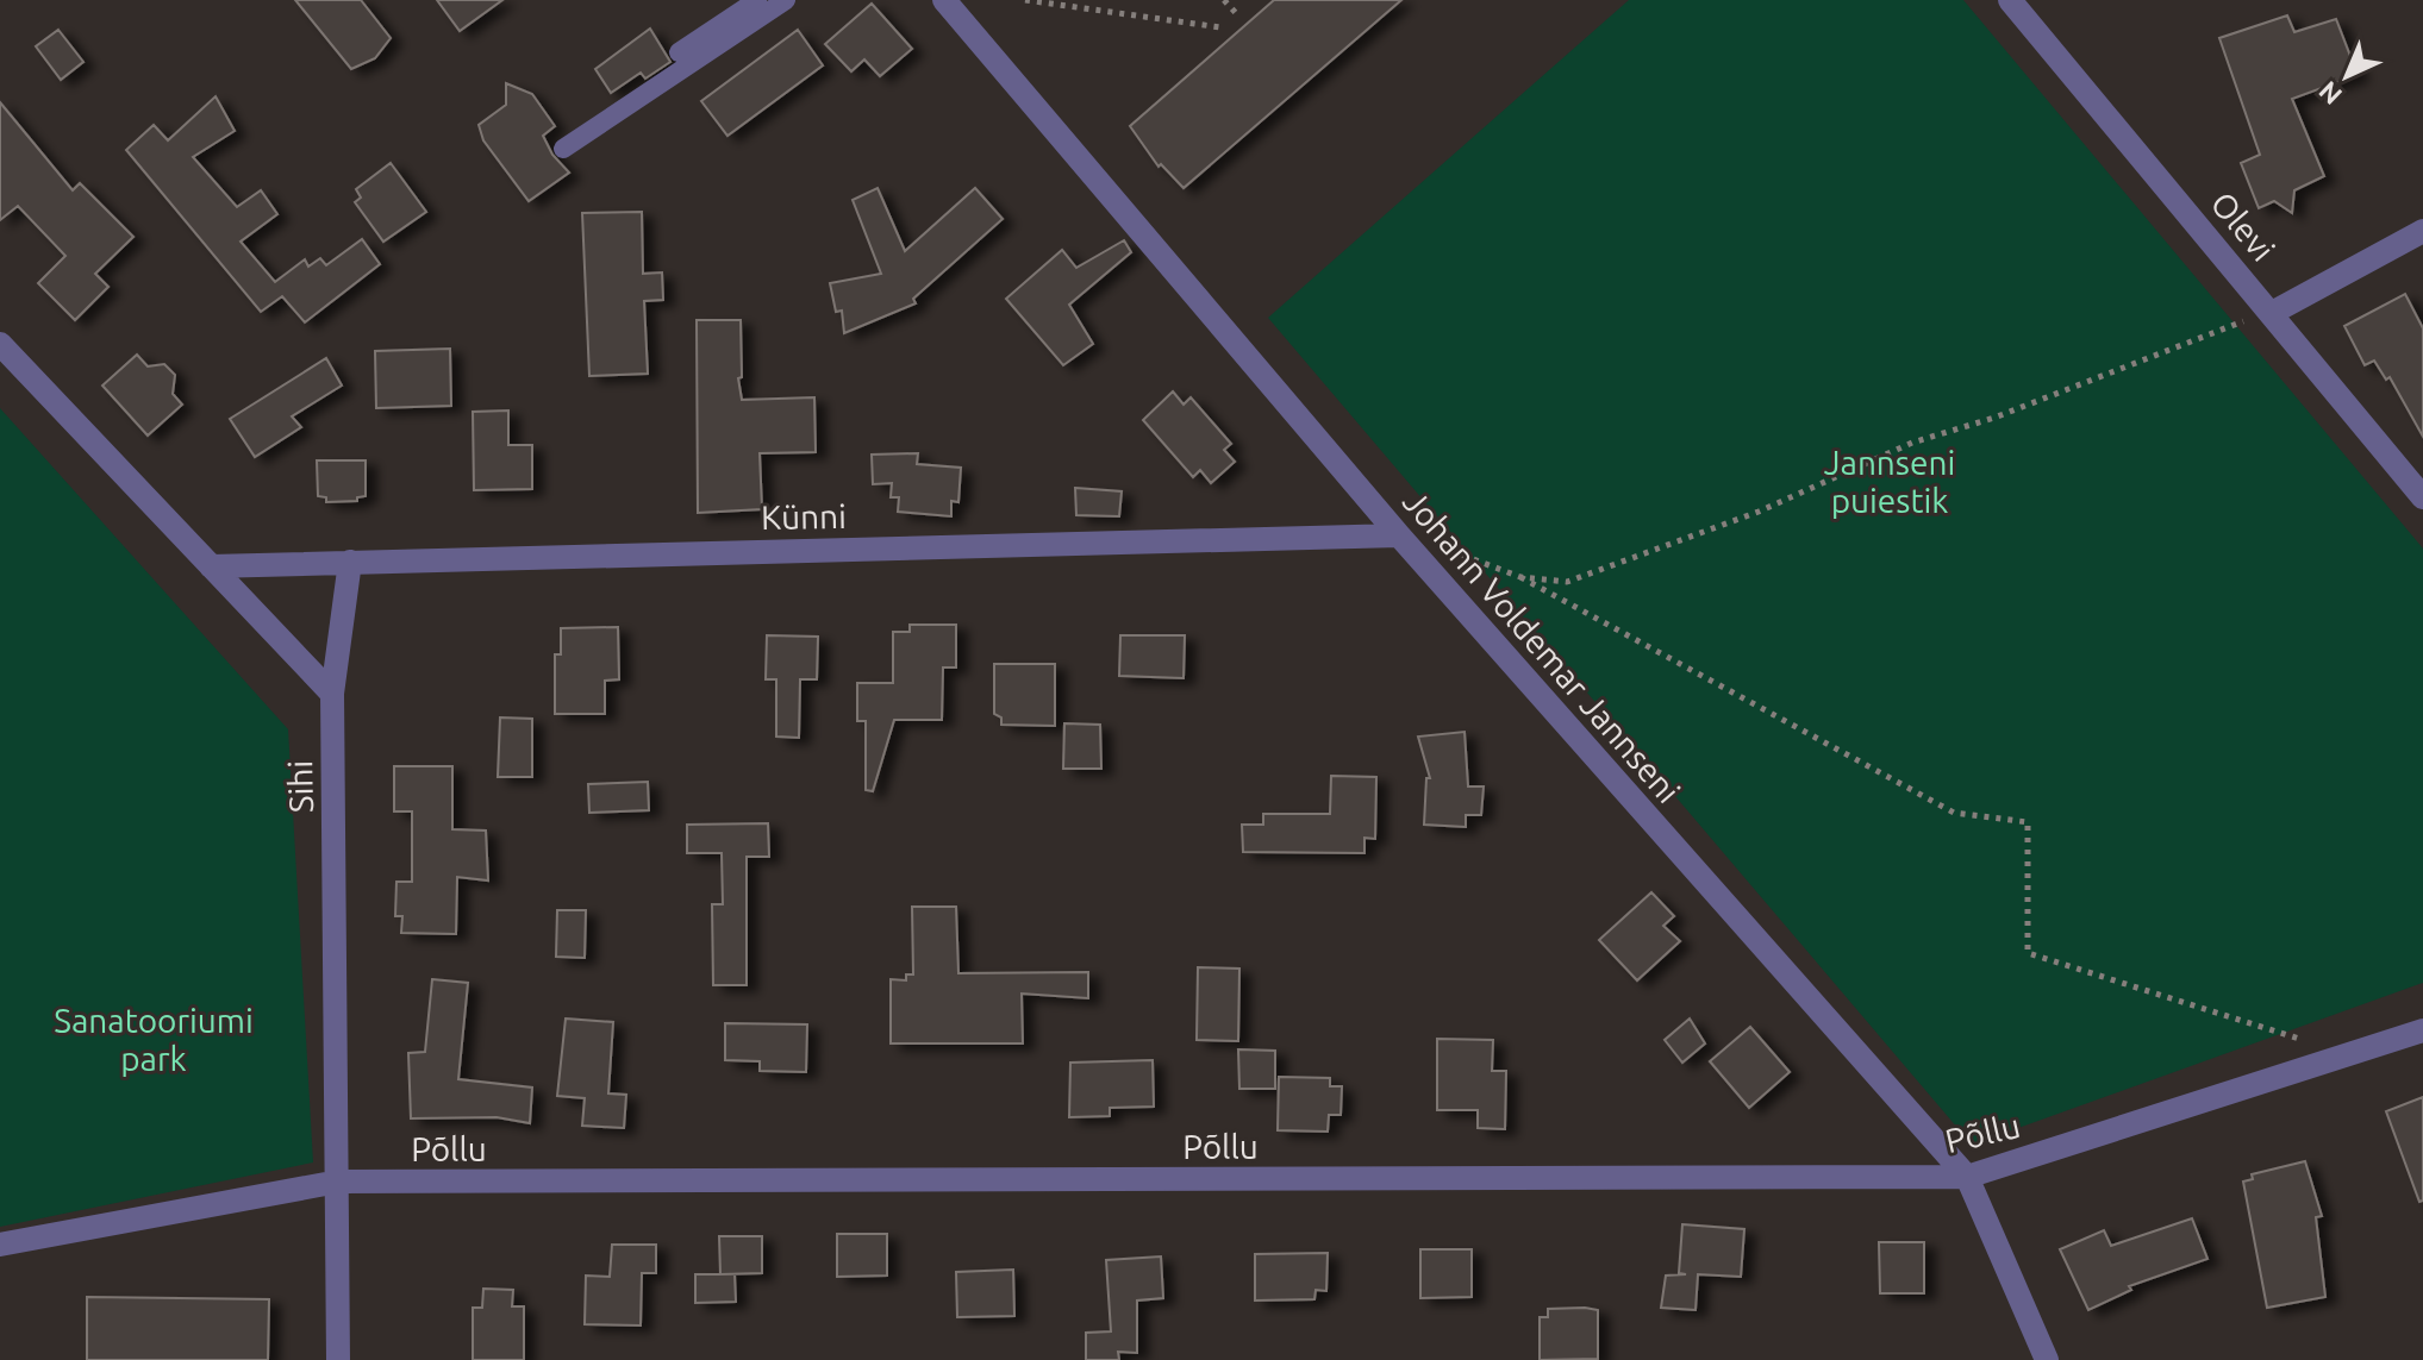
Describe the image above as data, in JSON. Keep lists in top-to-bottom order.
{
  "streets": {
    "street": [
      "Olevi",
      "Künni",
      "Johann Voldemar Jannseni",
      "Sihi",
      "Põllu"
    ]
  },
  "crossings": [
    ["Künni", "Johann Voldemar Jannseni"],
    ["Künni", "Sihi"],
    ["Johann Voldemar Jannseni", "Põllu"],
    ["Sihi", "Põllu"]
  ],
  "parks": ["Jannseni puiestik", "Sanatooriumi park"],
  "north": "bottom left"
}
